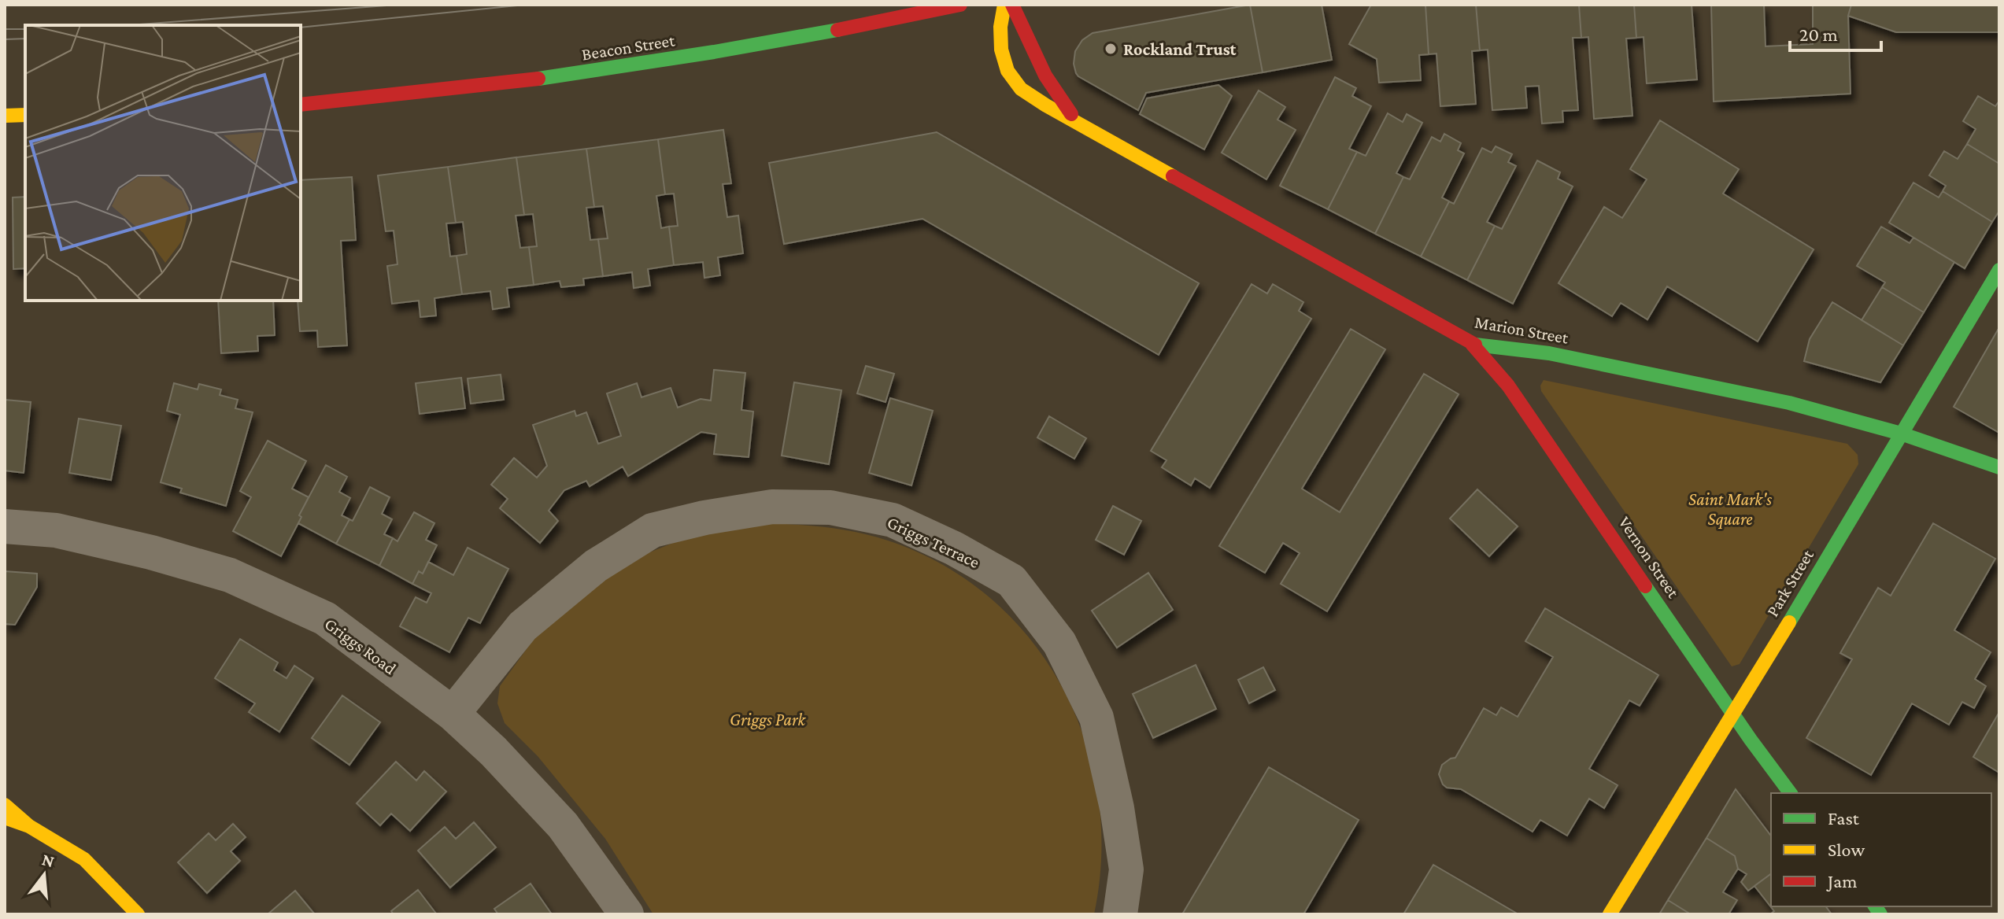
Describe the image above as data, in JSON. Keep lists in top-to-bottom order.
{
  "streets": {
    "street": [
      "Beacon Street",
      "Marion Street",
      "Griggs Terrace",
      "Vernon Street",
      "Park Street",
      "Griggs Road"
    ]
  },
  "crossings": [
    ["Marion Street", "Vernon Street"],
    ["Marion Street", "Park Street"],
    ["Griggs Terrace", "Griggs Road"],
    ["Vernon Street", "Park Street"]
  ],
  "parks": ["Saint Mark's Square", "Griggs Park"],
  "places": ["Rockland Trust"],
  "legend": ["Fast", "Slow", "Jam"],
  "scale_bar": "20 m",
  "north": "top"
}
